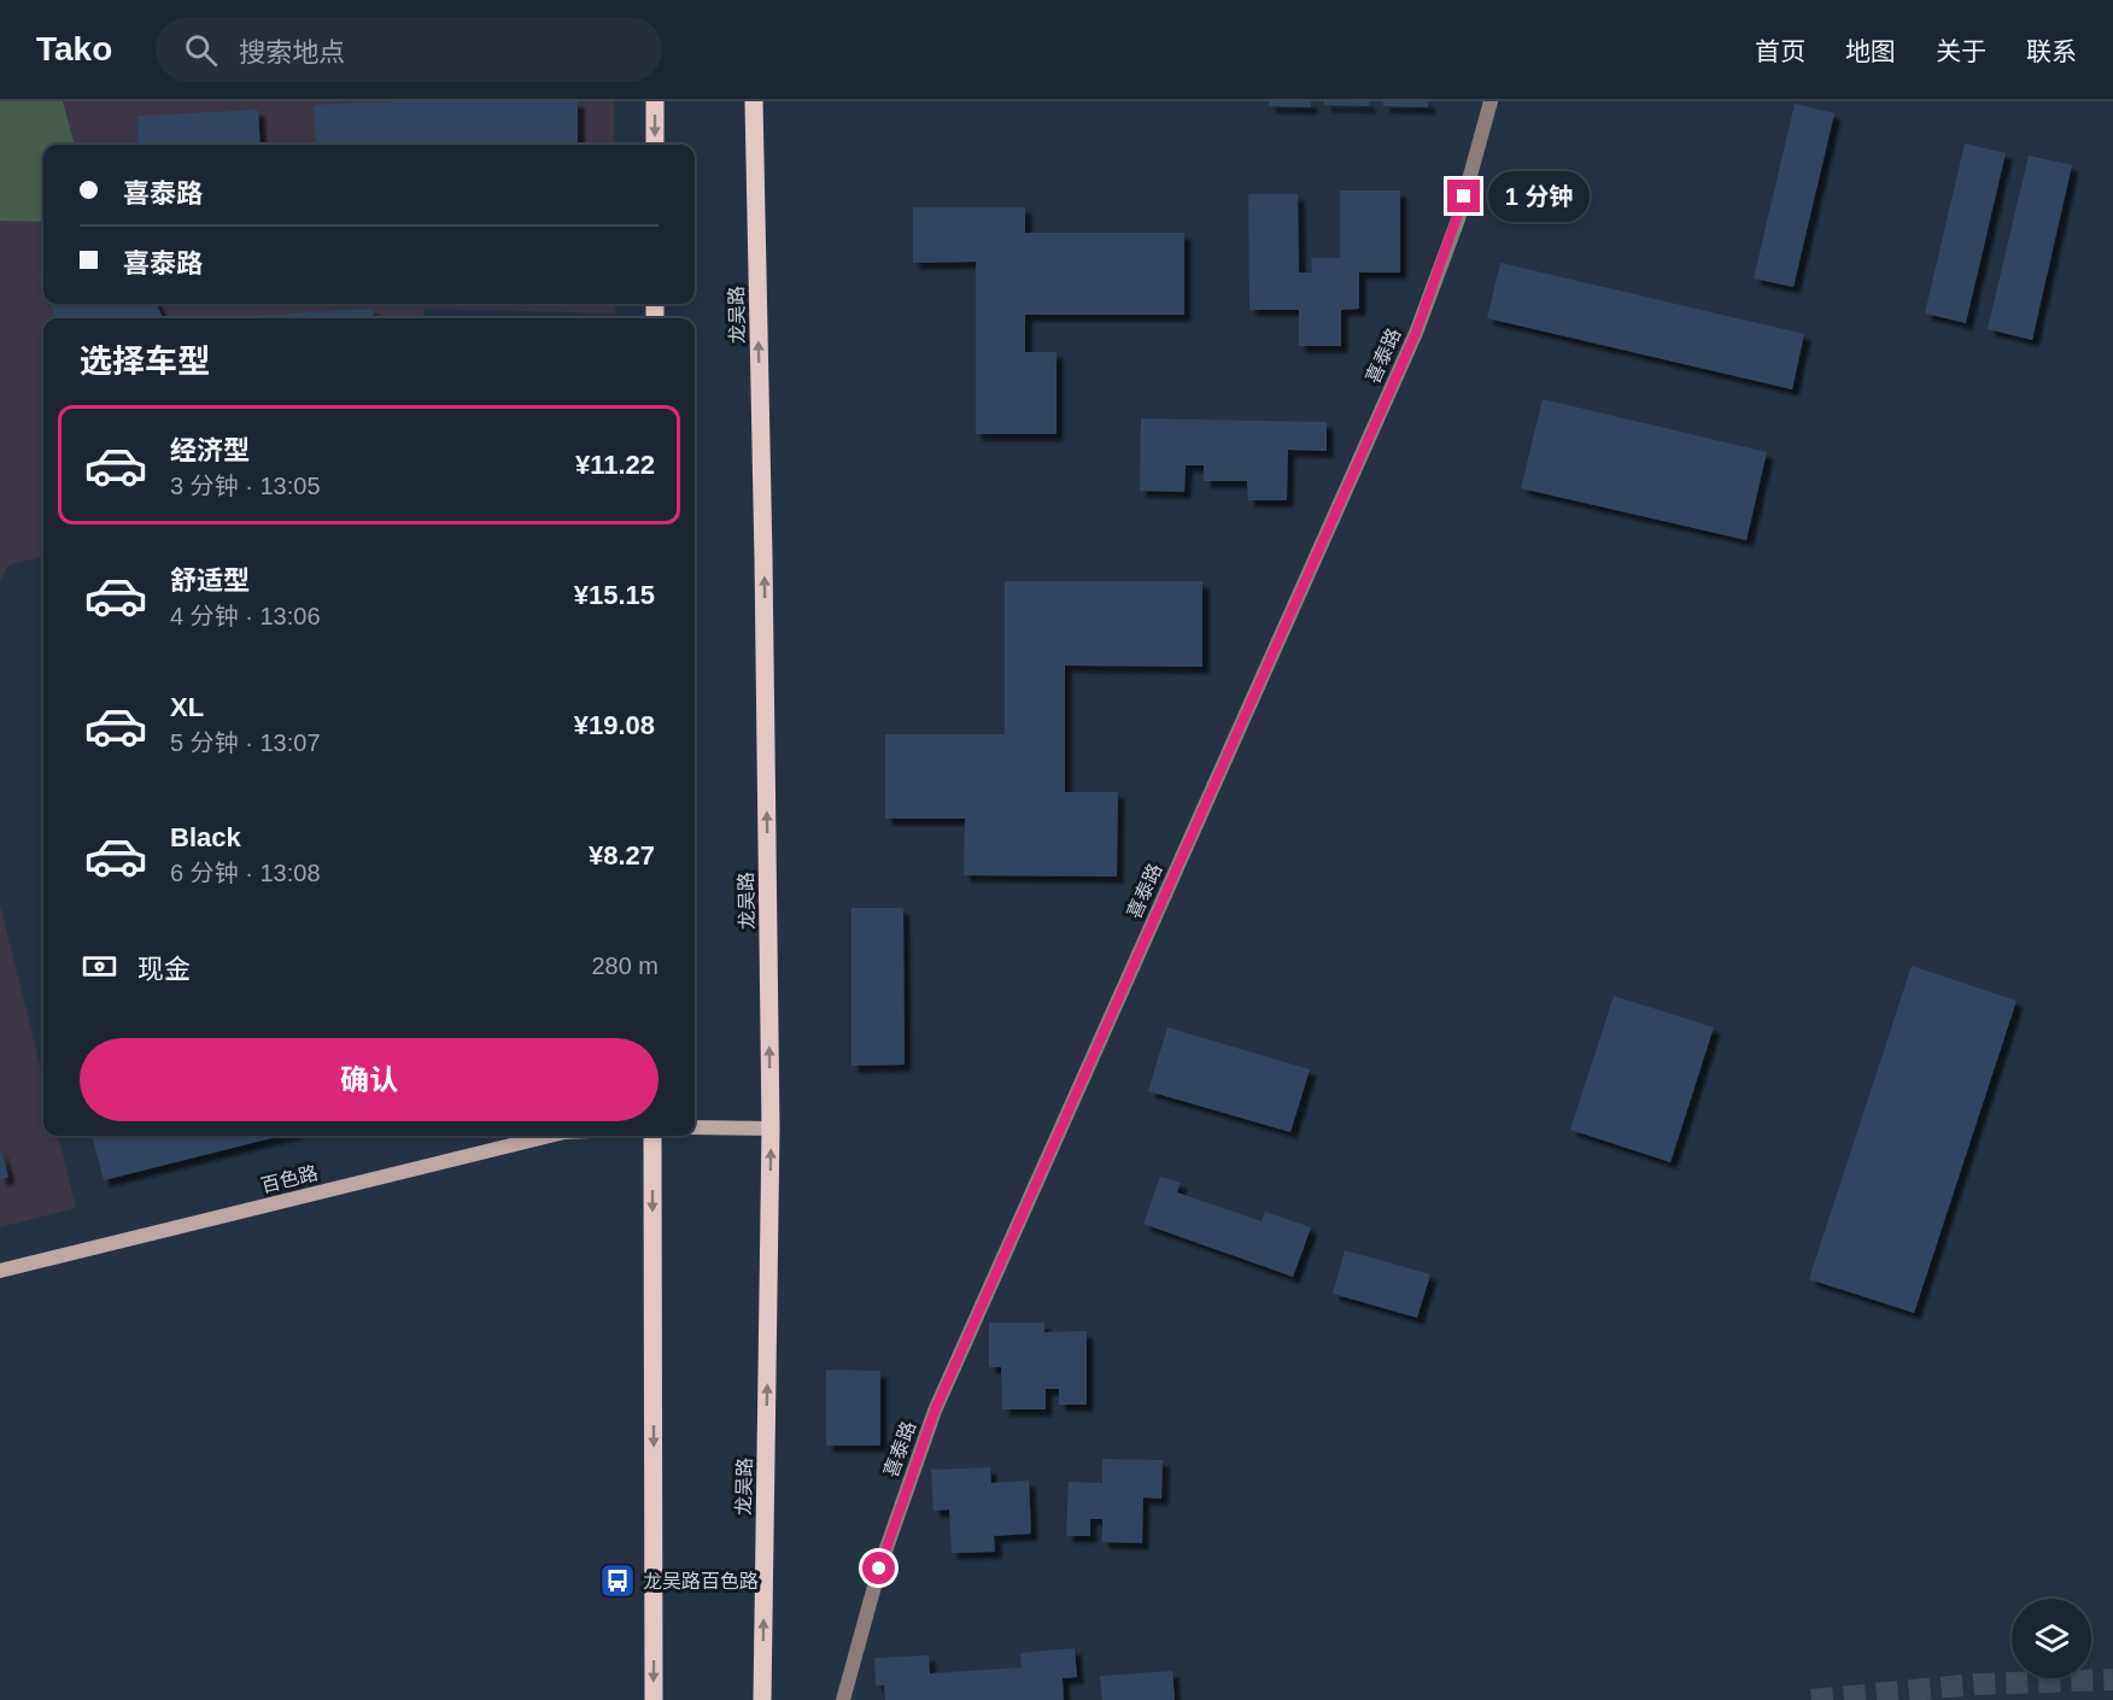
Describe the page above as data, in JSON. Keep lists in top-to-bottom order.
{
  "streets": {
    "main road": ["龙吴路"],
    "street": ["喜泰路", "百色路"]
  },
  "places": {
    "bus stop": ["龙吴路百色路"]
  },
  "page": {
    "header": "Tako",
    "search": "搜索地点",
    "nav": [
      "首页",
      "地图",
      "关于",
      "联系"
    ],
    "banner": ["喜泰路", "喜泰路"],
    "bubble": "1 分钟",
    "heading": "选择车型",
    "list": [
      {
        "name": "经济型",
        "note": "3 分钟 · 13:05",
        "value": "¥11.22"
      },
      {
        "name": "舒适型",
        "note": "4 分钟 · 13:06",
        "value": "¥15.15"
      },
      {
        "name": "XL",
        "note": "5 分钟 · 13:07",
        "value": "¥19.08"
      },
      {
        "name": "Black",
        "note": "6 分钟 · 13:08",
        "value": "¥8.27"
      }
    ],
    "pay": ["现金", "280 m"],
    "buttons": "确认"
  }
}
